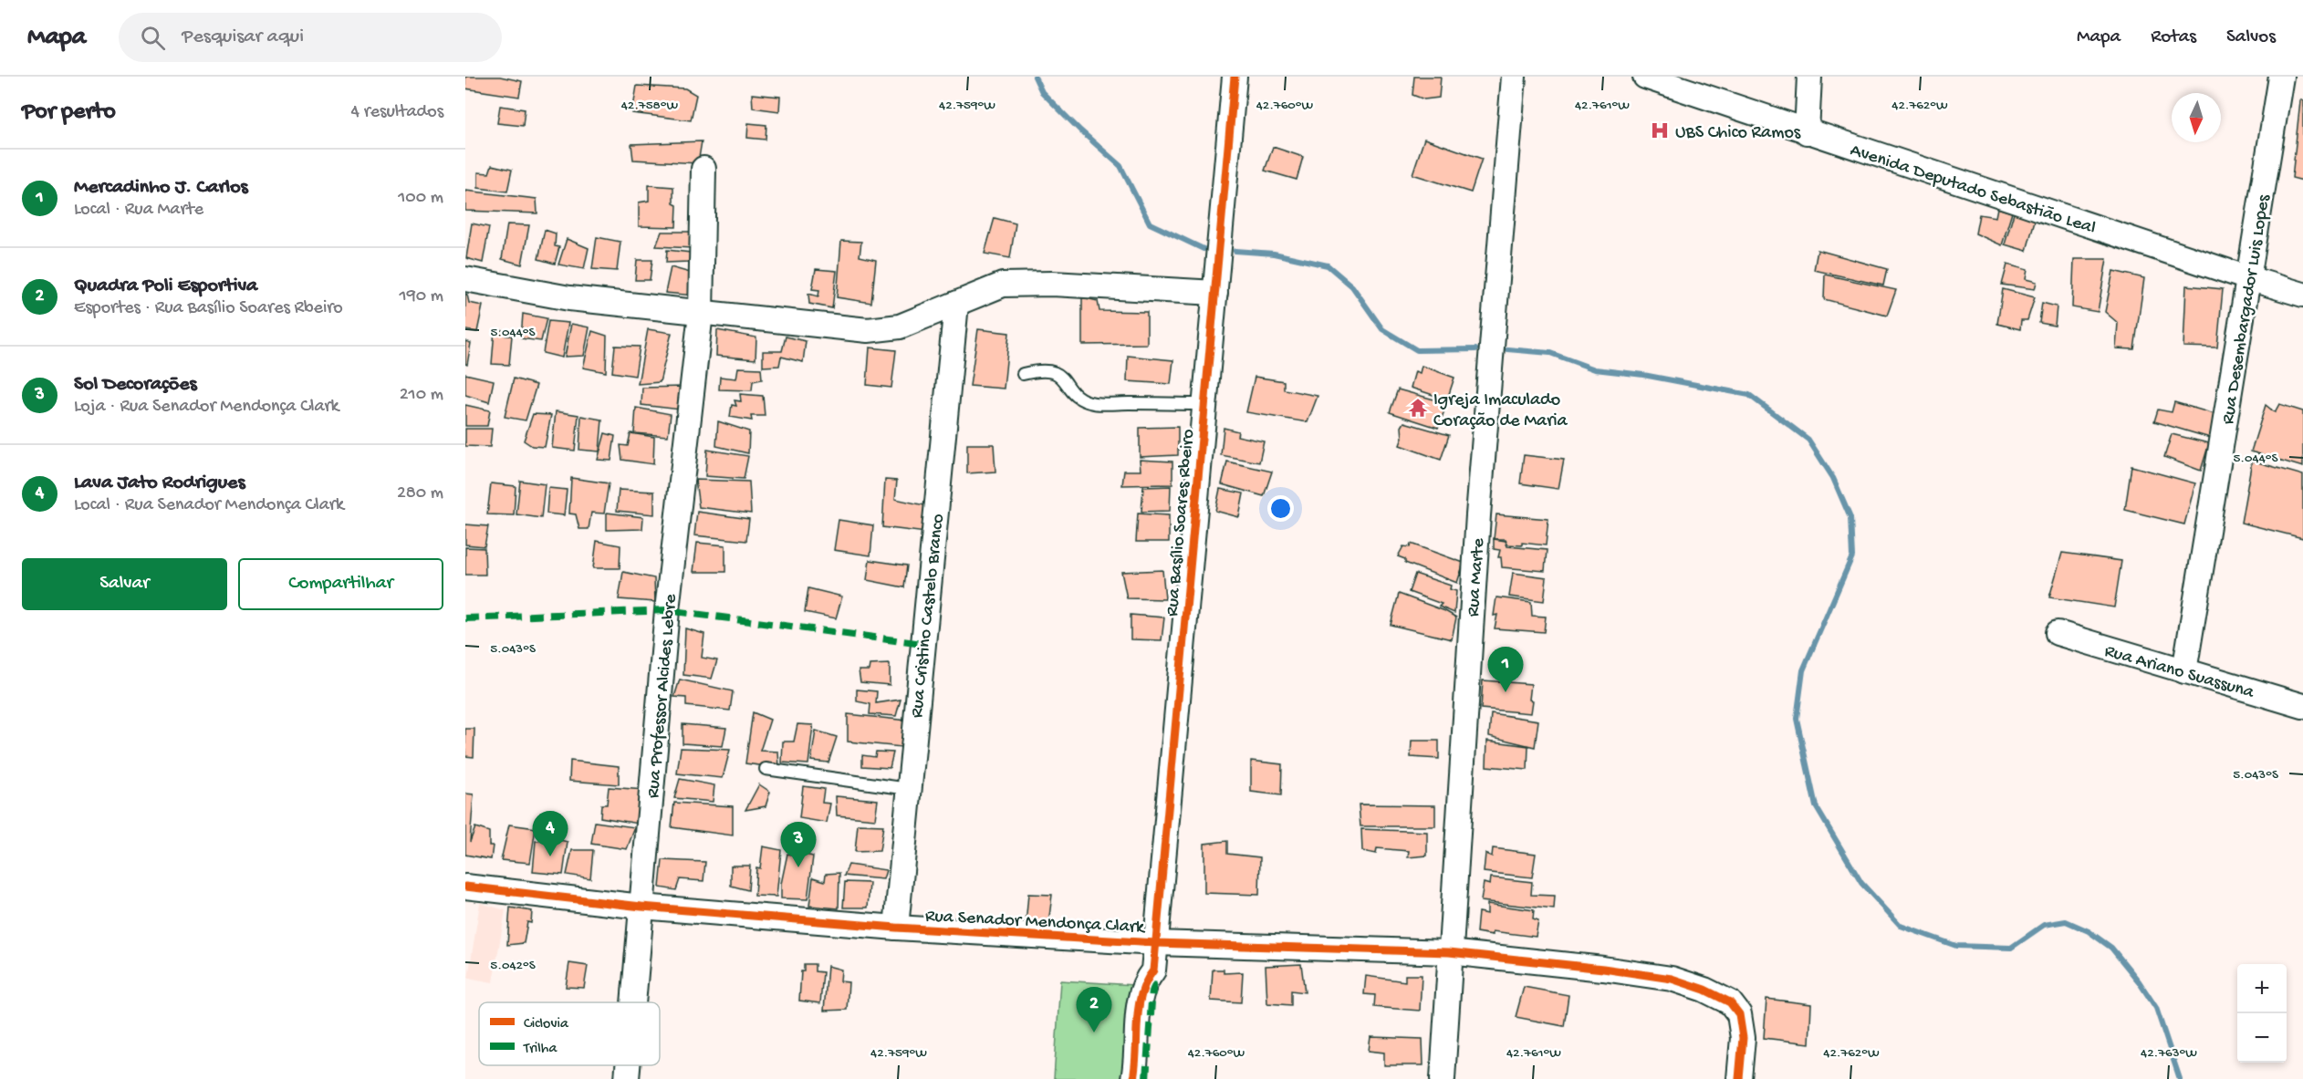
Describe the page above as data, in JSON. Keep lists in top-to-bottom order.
{
  "streets": {
    "street": [
      "Avenida Deputado Sebastião Leal",
      "Rua Desembargador Luis Lopes",
      "Rua Basílio Soares Rbeiro",
      "Rua Marte",
      "Rua Cristino Castelo Branco",
      "Rua Ariano Suassuna",
      "Rua Professor Alcides Lebre",
      "Rua Senador Mendonça Clark"
    ]
  },
  "crossings": [
    ["Avenida Deputado Sebastião Leal", "Rua Desembargador Luis Lopes"],
    ["Rua Desembargador Luis Lopes", "Rua Ariano Suassuna"],
    ["Rua Basílio Soares Rbeiro", "Rua Senador Mendonça Clark"],
    ["Rua Marte", "Rua Senador Mendonça Clark"],
    ["Rua Cristino Castelo Branco", "Rua Senador Mendonça Clark"],
    ["Rua Professor Alcides Lebre", "Rua Senador Mendonça Clark"]
  ],
  "places": {
    "hospital": ["UBS Chico Ramos"],
    "temple": ["Igreja Imaculado Coração de Maria"]
  },
  "legend": ["Ciclovia", "Trilha"],
  "north": "bottom",
  "page": {
    "header": "Mapa",
    "search": "Pesquisar aqui",
    "nav": ["Mapa", "Rotas", "Salvos"],
    "heading": ["Por perto", "4 resultados"],
    "list": [
      {
        "mark": "1",
        "name": "Mercadinho J. Carlos",
        "note": "Local · Rua Marte",
        "value": "100 m"
      },
      {
        "mark": "2",
        "name": "Quadra Poli Esportiva",
        "note": "Esportes · Rua Basílio Soares Rbeiro",
        "value": "190 m"
      },
      {
        "mark": "3",
        "name": "Sol Decorações",
        "note": "Loja · Rua Senador Mendonça Clark",
        "value": "210 m"
      },
      {
        "mark": "4",
        "name": "Lava Jato Rodrigues",
        "note": "Local · Rua Senador Mendonça Clark",
        "value": "280 m"
      }
    ],
    "buttons": ["Salvar", "Compartilhar"],
    "pins": [
      "1",
      "4",
      "3",
      "2"
    ],
    "map_buttons": ["+", "−"]
  },
  "coordinates": [
    "42.758°W",
    "42.759°W",
    "42.760°W",
    "42.761°W",
    "42.762°W",
    "5.044°S",
    "5.043°S",
    "5.042°S",
    "42.763°W"
  ]
}
